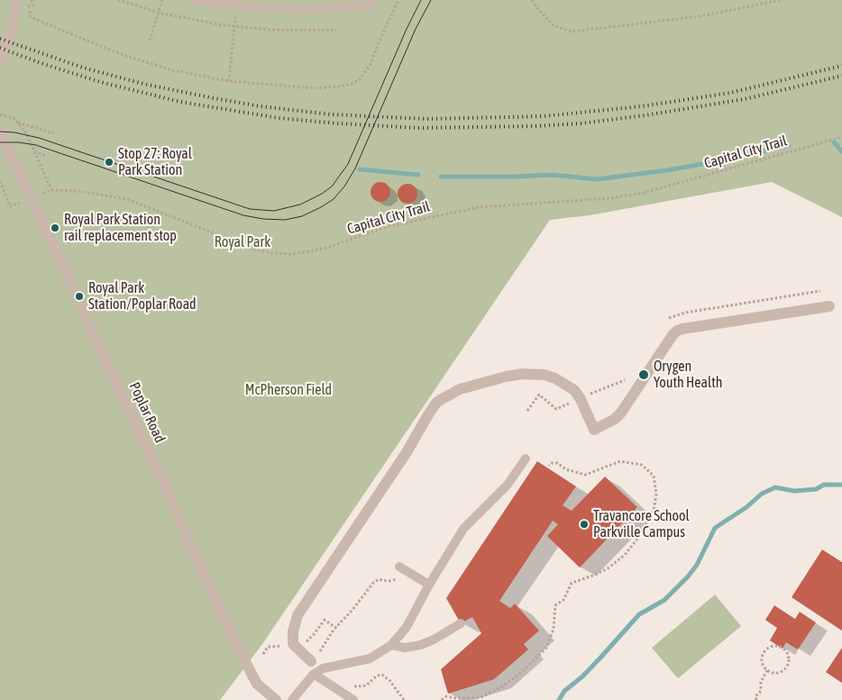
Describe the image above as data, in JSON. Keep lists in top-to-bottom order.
{
  "streets": {
    "street": ["Poplar Road"],
    "path": ["Capital City Trail"]
  },
  "crossings": [
    ["Capital City Trail", "Poplar Road"]
  ],
  "parks": ["Royal Park", "McPherson Field"],
  "places": [
    "Stop 27: Royal Park Station",
    "Royal Park Station rail replacement stop",
    "Royal Park Station/Poplar Road",
    "Orygen Youth Health",
    "Travancore School Parkville Campus"
  ]
}
